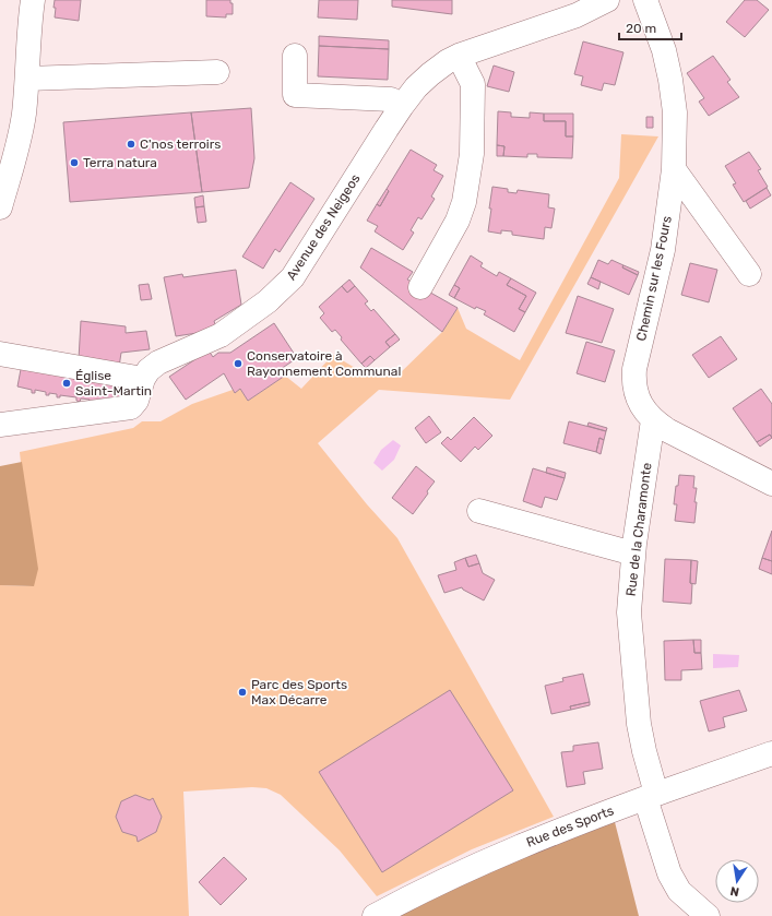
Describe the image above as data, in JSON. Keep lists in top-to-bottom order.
{
  "streets": {
    "street": [
      "Avenue des Neigeos",
      "Chemin sur les Fours",
      "Rue de la Charamonte",
      "Rue des Sports"
    ]
  },
  "crossings": [
    ["Chemin sur les Fours", "Rue de la Charamonte"],
    ["Rue de la Charamonte", "Rue des Sports"]
  ],
  "places": [
    "C'nos terroirs",
    "Terra natura",
    "Conservatoire à Rayonnement Communal",
    "Église Saint-Martin",
    "Parc des Sports Max Décarre"
  ],
  "scale_bar": "20 m",
  "north": "bottom"
}
